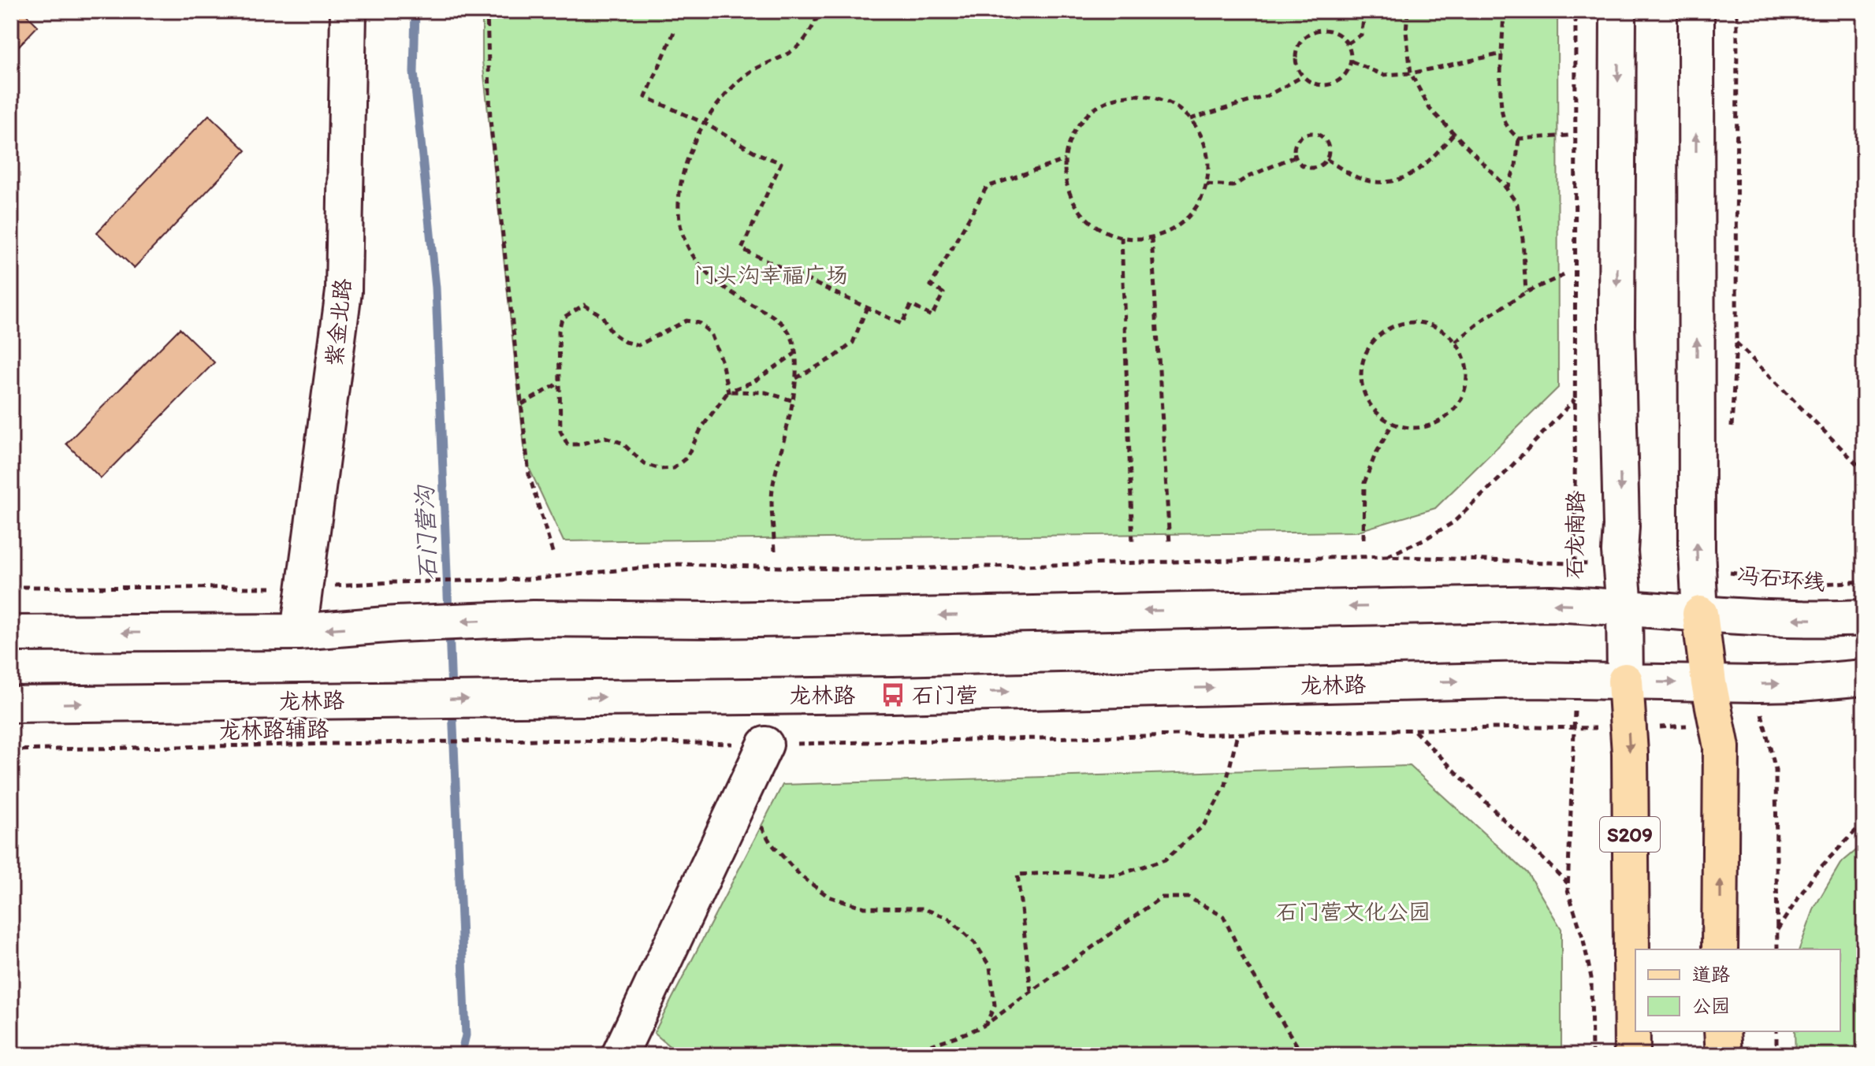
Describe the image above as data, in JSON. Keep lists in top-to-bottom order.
{
  "streets": {
    "main road": [
      "紫金北路",
      "石龙南路",
      "冯石环线",
      "龙林路",
      "S209"
    ],
    "path": ["龙林路辅路"]
  },
  "crossings": [
    ["石龙南路", "龙林路"]
  ],
  "water": ["石门营沟"],
  "parks": ["门头沟幸福广场", "石门营文化公园"],
  "places": {
    "bus stop": ["石门营"]
  },
  "legend": ["道路", "公园"]
}
